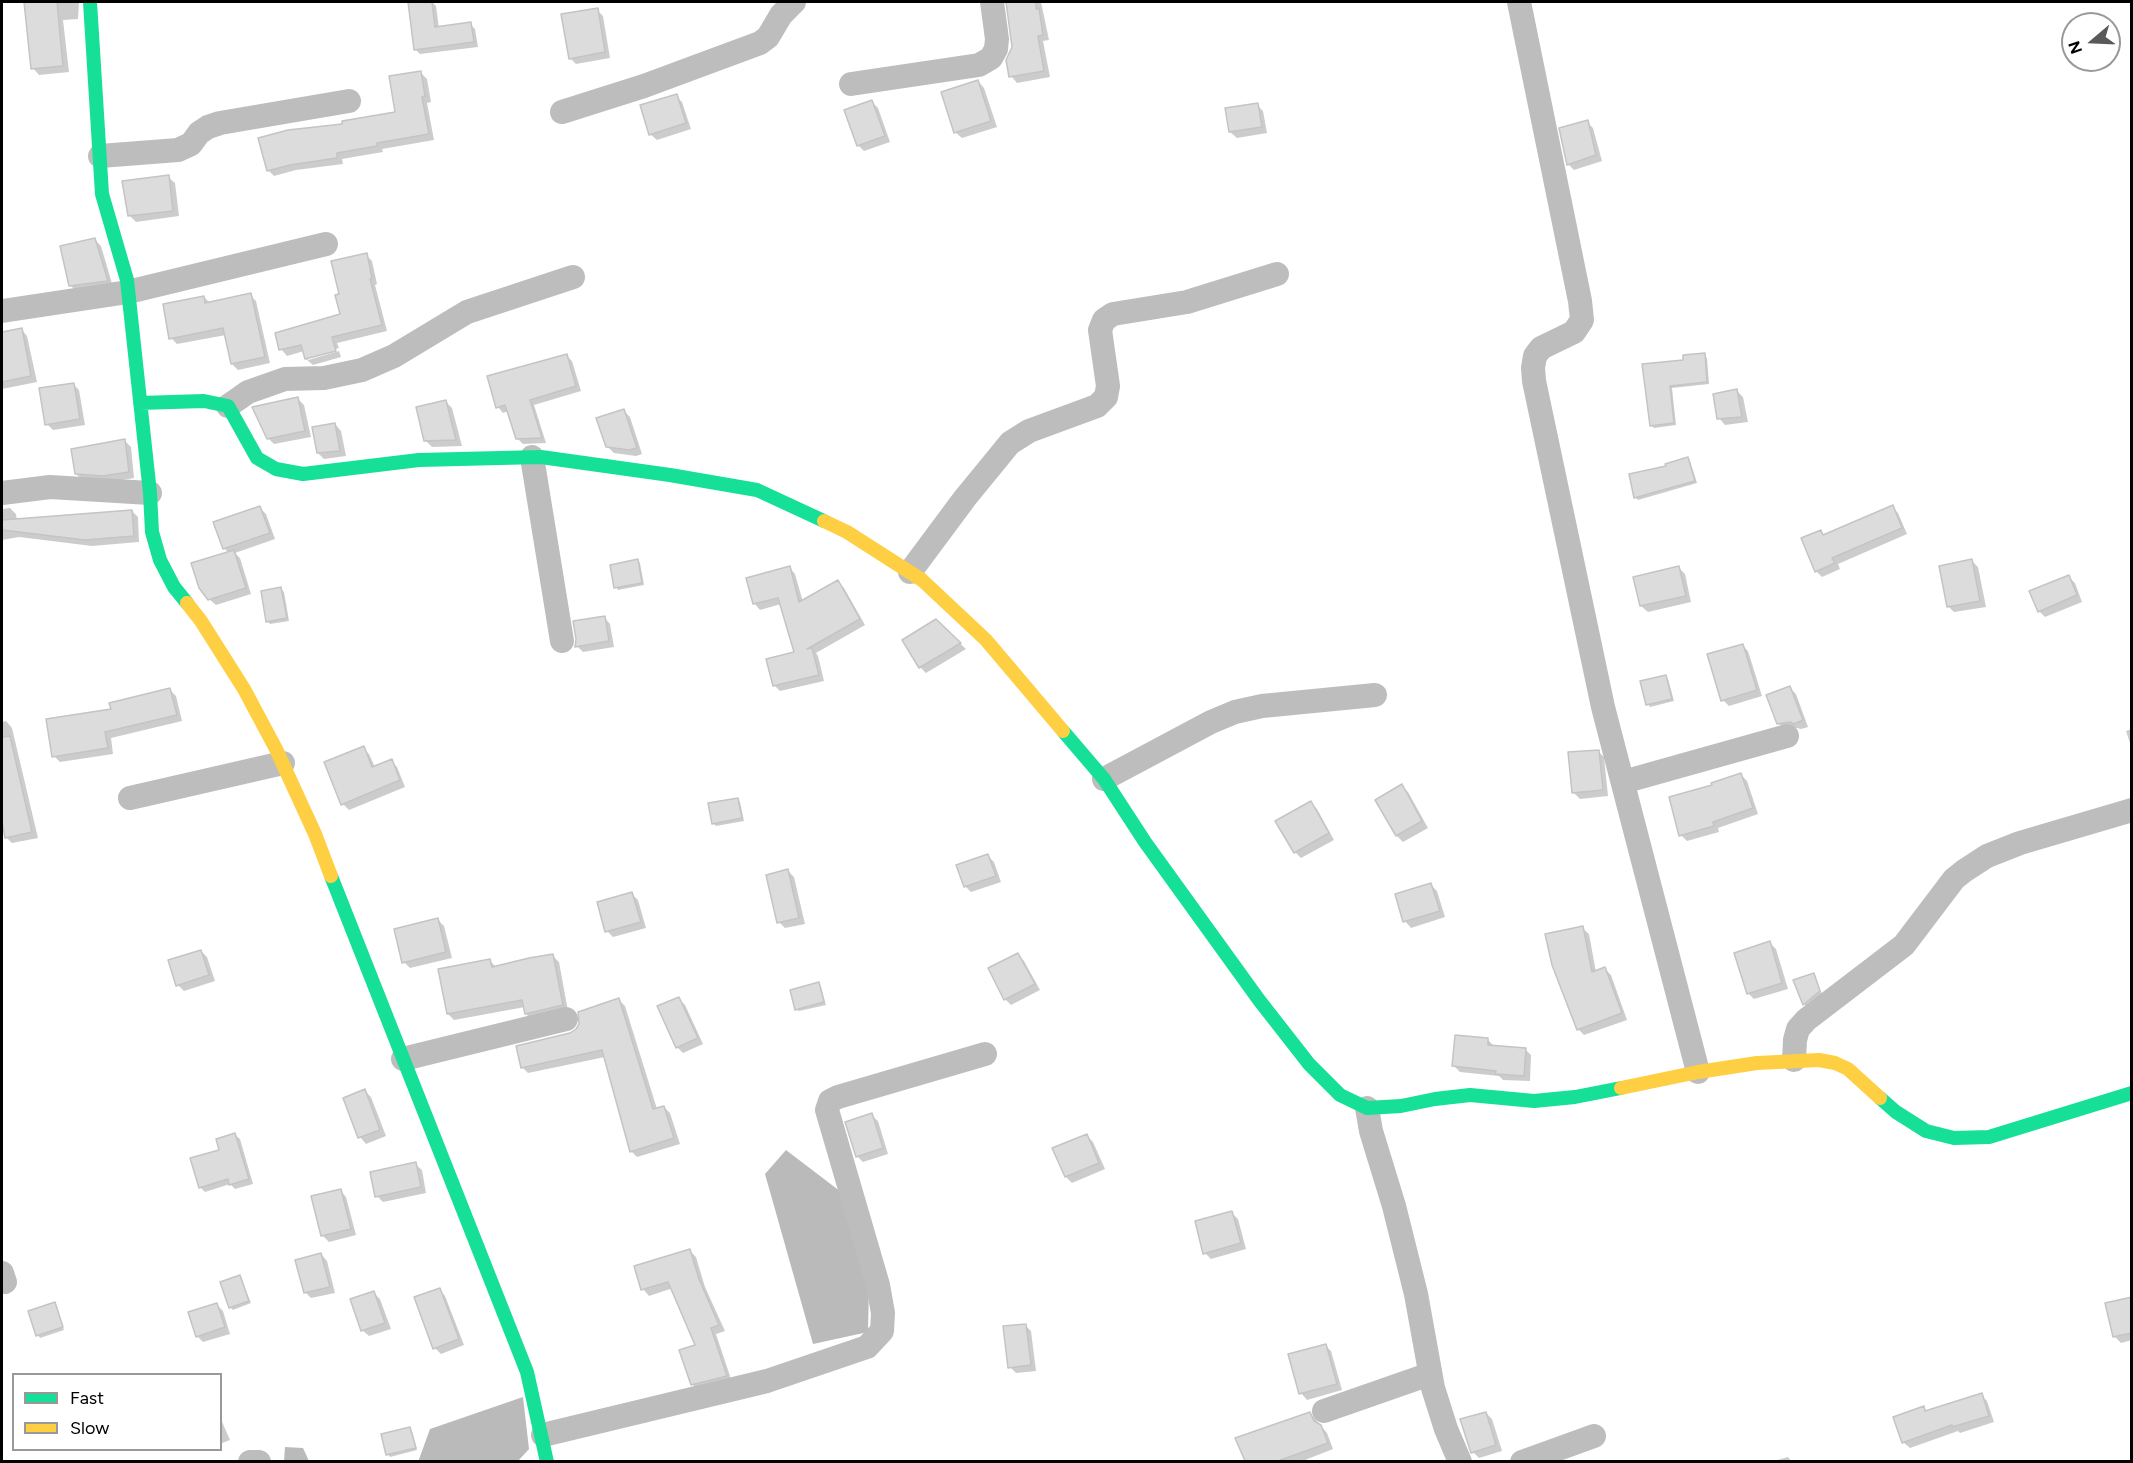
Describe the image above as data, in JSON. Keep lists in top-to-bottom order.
{
  "legend": ["Fast", "Slow"],
  "north": "left"
}
